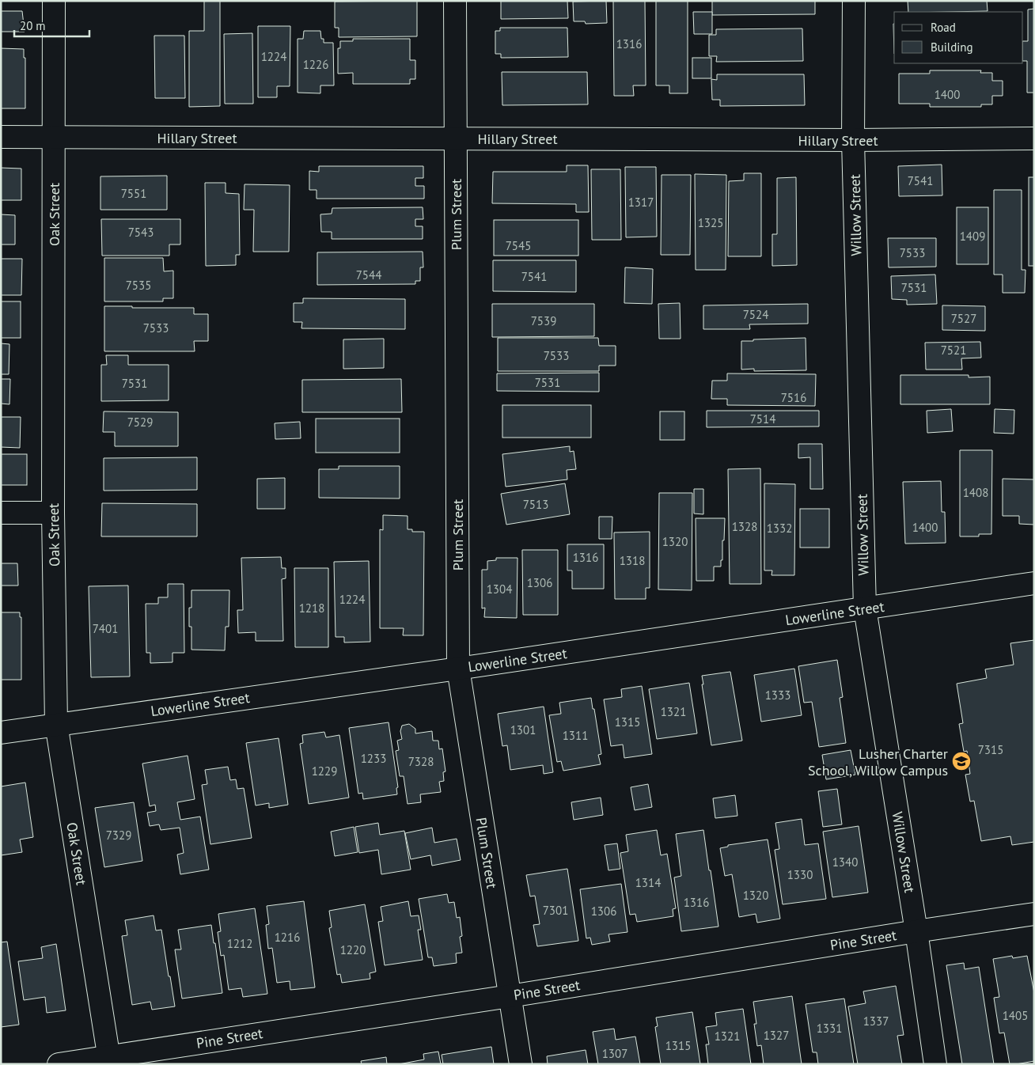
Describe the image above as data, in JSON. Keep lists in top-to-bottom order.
{
  "streets": {
    "street": [
      "Hillary Street",
      "Oak Street",
      "Plum Street",
      "Willow Street",
      "Lowerline Street",
      "Pine Street"
    ]
  },
  "crossings": [
    ["Hillary Street", "Oak Street"],
    ["Hillary Street", "Plum Street"],
    ["Hillary Street", "Willow Street"],
    ["Oak Street", "Lowerline Street"],
    ["Oak Street", "Pine Street"],
    ["Plum Street", "Lowerline Street"],
    ["Plum Street", "Pine Street"],
    ["Willow Street", "Lowerline Street"],
    ["Willow Street", "Pine Street"]
  ],
  "places": {
    "school or university": ["Lusher Charter School, Willow Campus"]
  },
  "house_numbers": [
    "1316",
    "1224",
    "1226",
    "1400",
    "7541",
    "7551",
    "1317",
    "1325",
    "7543",
    "1409",
    "7545",
    "7533",
    "7544",
    "7541",
    "7535",
    "7531",
    "7524",
    "7527",
    "7539",
    "7533",
    "7521",
    "7533",
    "7531",
    "7531",
    "7516",
    "7514",
    "7529",
    "1408",
    "7513",
    "1328",
    "1400",
    "1332",
    "1320",
    "1316",
    "1318",
    "1306",
    "1304",
    "1224",
    "1218",
    "7401",
    "1333",
    "1321",
    "1315",
    "1301",
    "1311",
    "7315",
    "1233",
    "7328",
    "1229",
    "7329",
    "1340",
    "1330",
    "1314",
    "1320",
    "1316",
    "7301",
    "1306",
    "1216",
    "1212",
    "1220",
    "1405",
    "1337",
    "1331",
    "1327",
    "1321",
    "1315",
    "1307"
  ],
  "legend": ["Road", "Building"],
  "scale_bar": "20 m"
}
